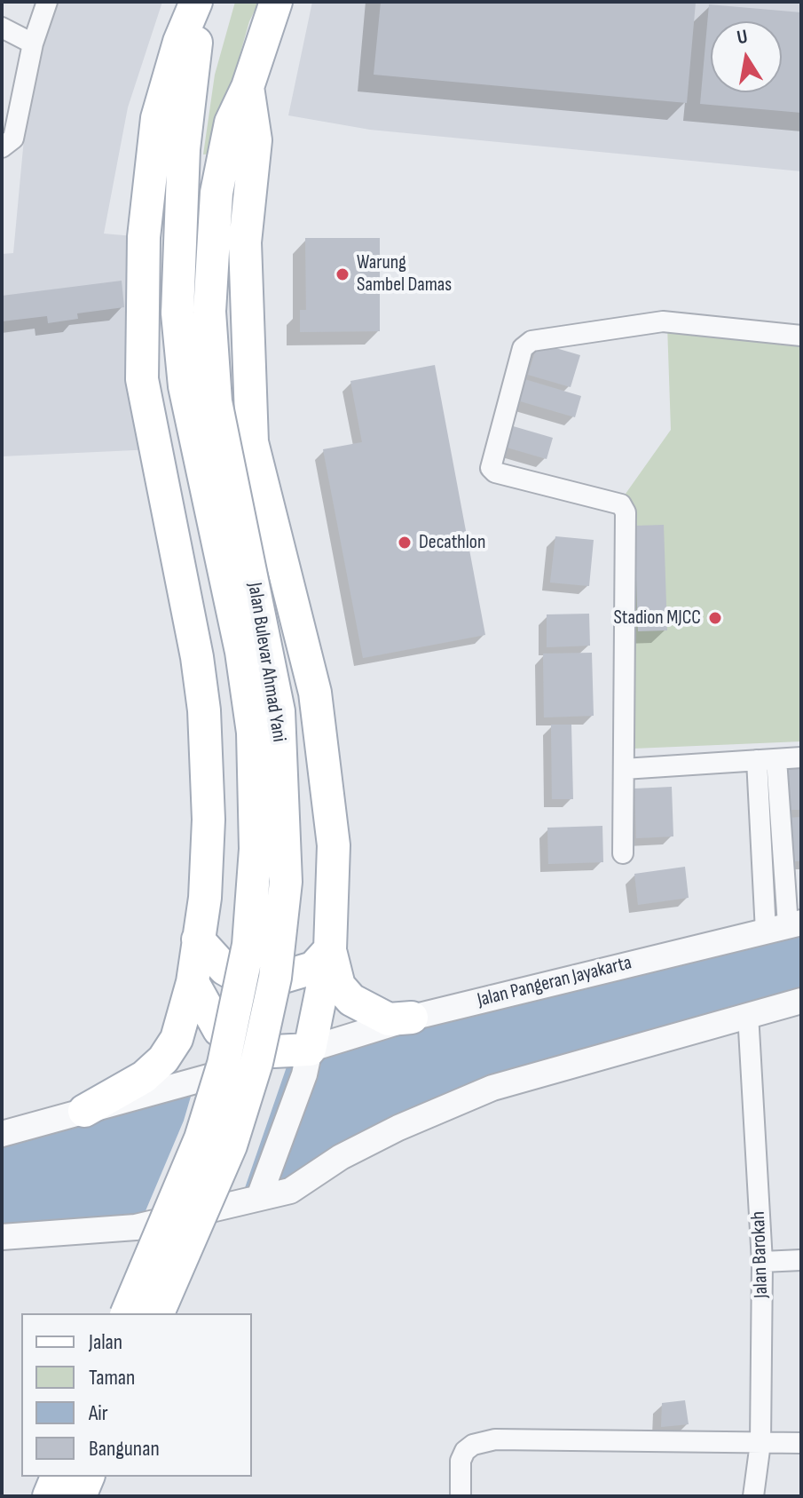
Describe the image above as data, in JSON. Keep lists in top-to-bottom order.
{
  "streets": {
    "main road": ["Jalan Bulevar Ahmad Yani"],
    "street": ["Jalan Pangeran Jayakarta", "Jalan Barokah"]
  },
  "places": ["Warung Sambel Damas", "Decathlon", "Stadion MJCC"],
  "legend": [
    "Jalan",
    "Taman",
    "Air",
    "Bangunan"
  ],
  "north": "top"
}
